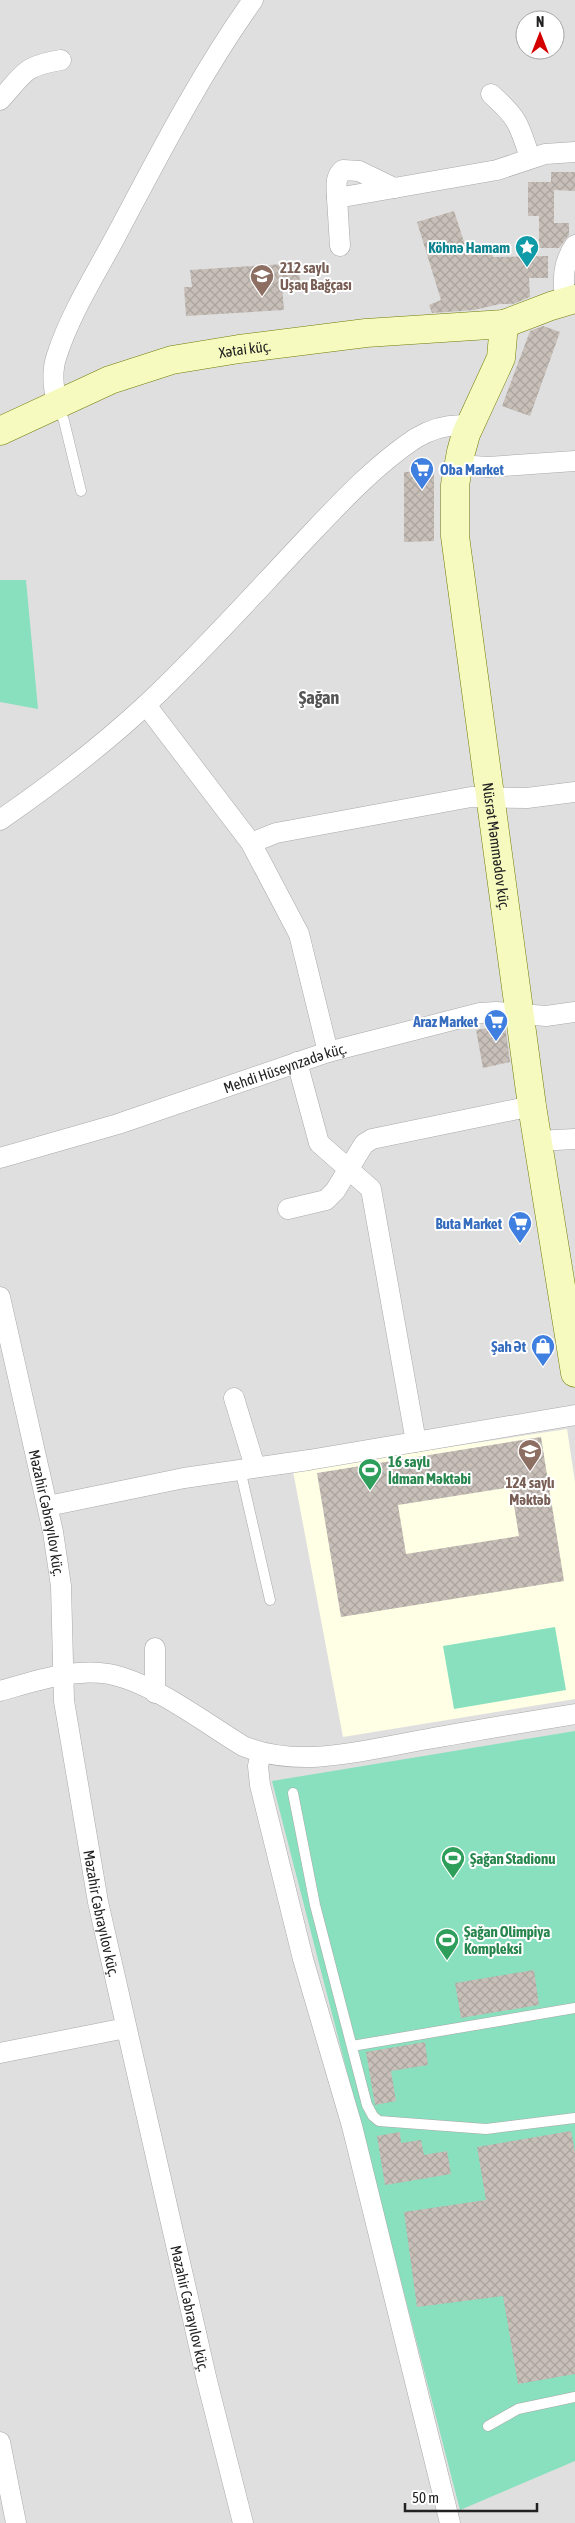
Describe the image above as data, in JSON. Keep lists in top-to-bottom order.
{
  "streets": {
    "street": [
      "Xətai küç.",
      "Nüsrət Məmmədov küç.",
      "Mehdi Hüseynzadə küç.",
      "Məzahir Cəbrayılov küç."
    ]
  },
  "crossings": [
    ["Xətai küç.", "Nüsrət Məmmədov küç."],
    ["Nüsrət Məmmədov küç.", "Mehdi Hüseynzadə küç."]
  ],
  "districts": ["Şağan"],
  "places": {
    "place": ["Köhnə Hamam"],
    "school or university": ["212 saylı Uşaq Bağçası", "124 saylı Məktəb"],
    "supermarket": ["Oba Market", "Araz Market", "Buta Market"],
    "shop": ["Şah Ət"],
    "sports": ["16 saylı İdman Məktəbi", "Şağan Stadionu", "Şağan Olimpiya Kompleksi"]
  },
  "scale_bar": "50 m",
  "north": "top"
}
